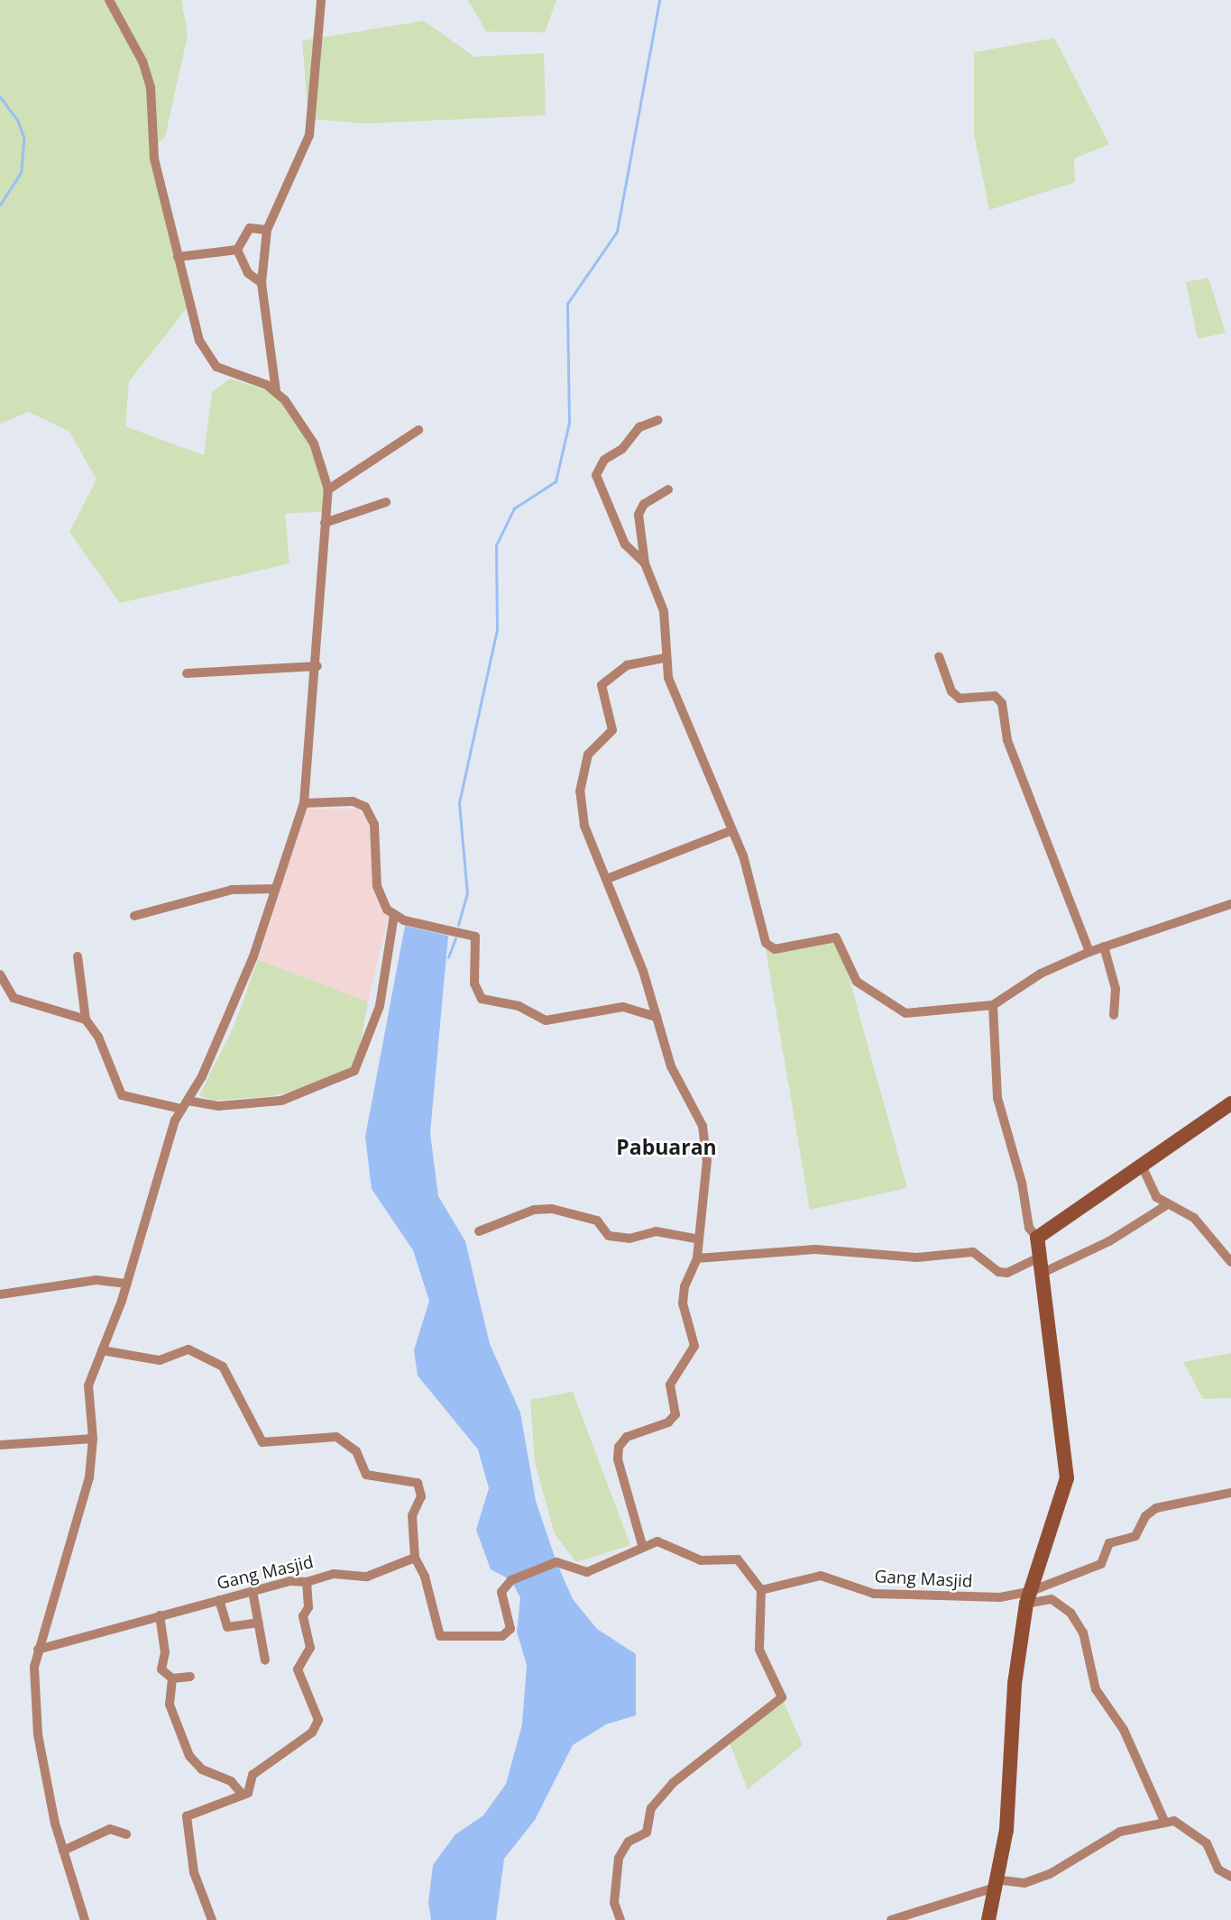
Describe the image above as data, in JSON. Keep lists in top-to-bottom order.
{
  "streets": {
    "street": ["Gang Masjid"]
  },
  "districts": ["Pabuaran"]
}
